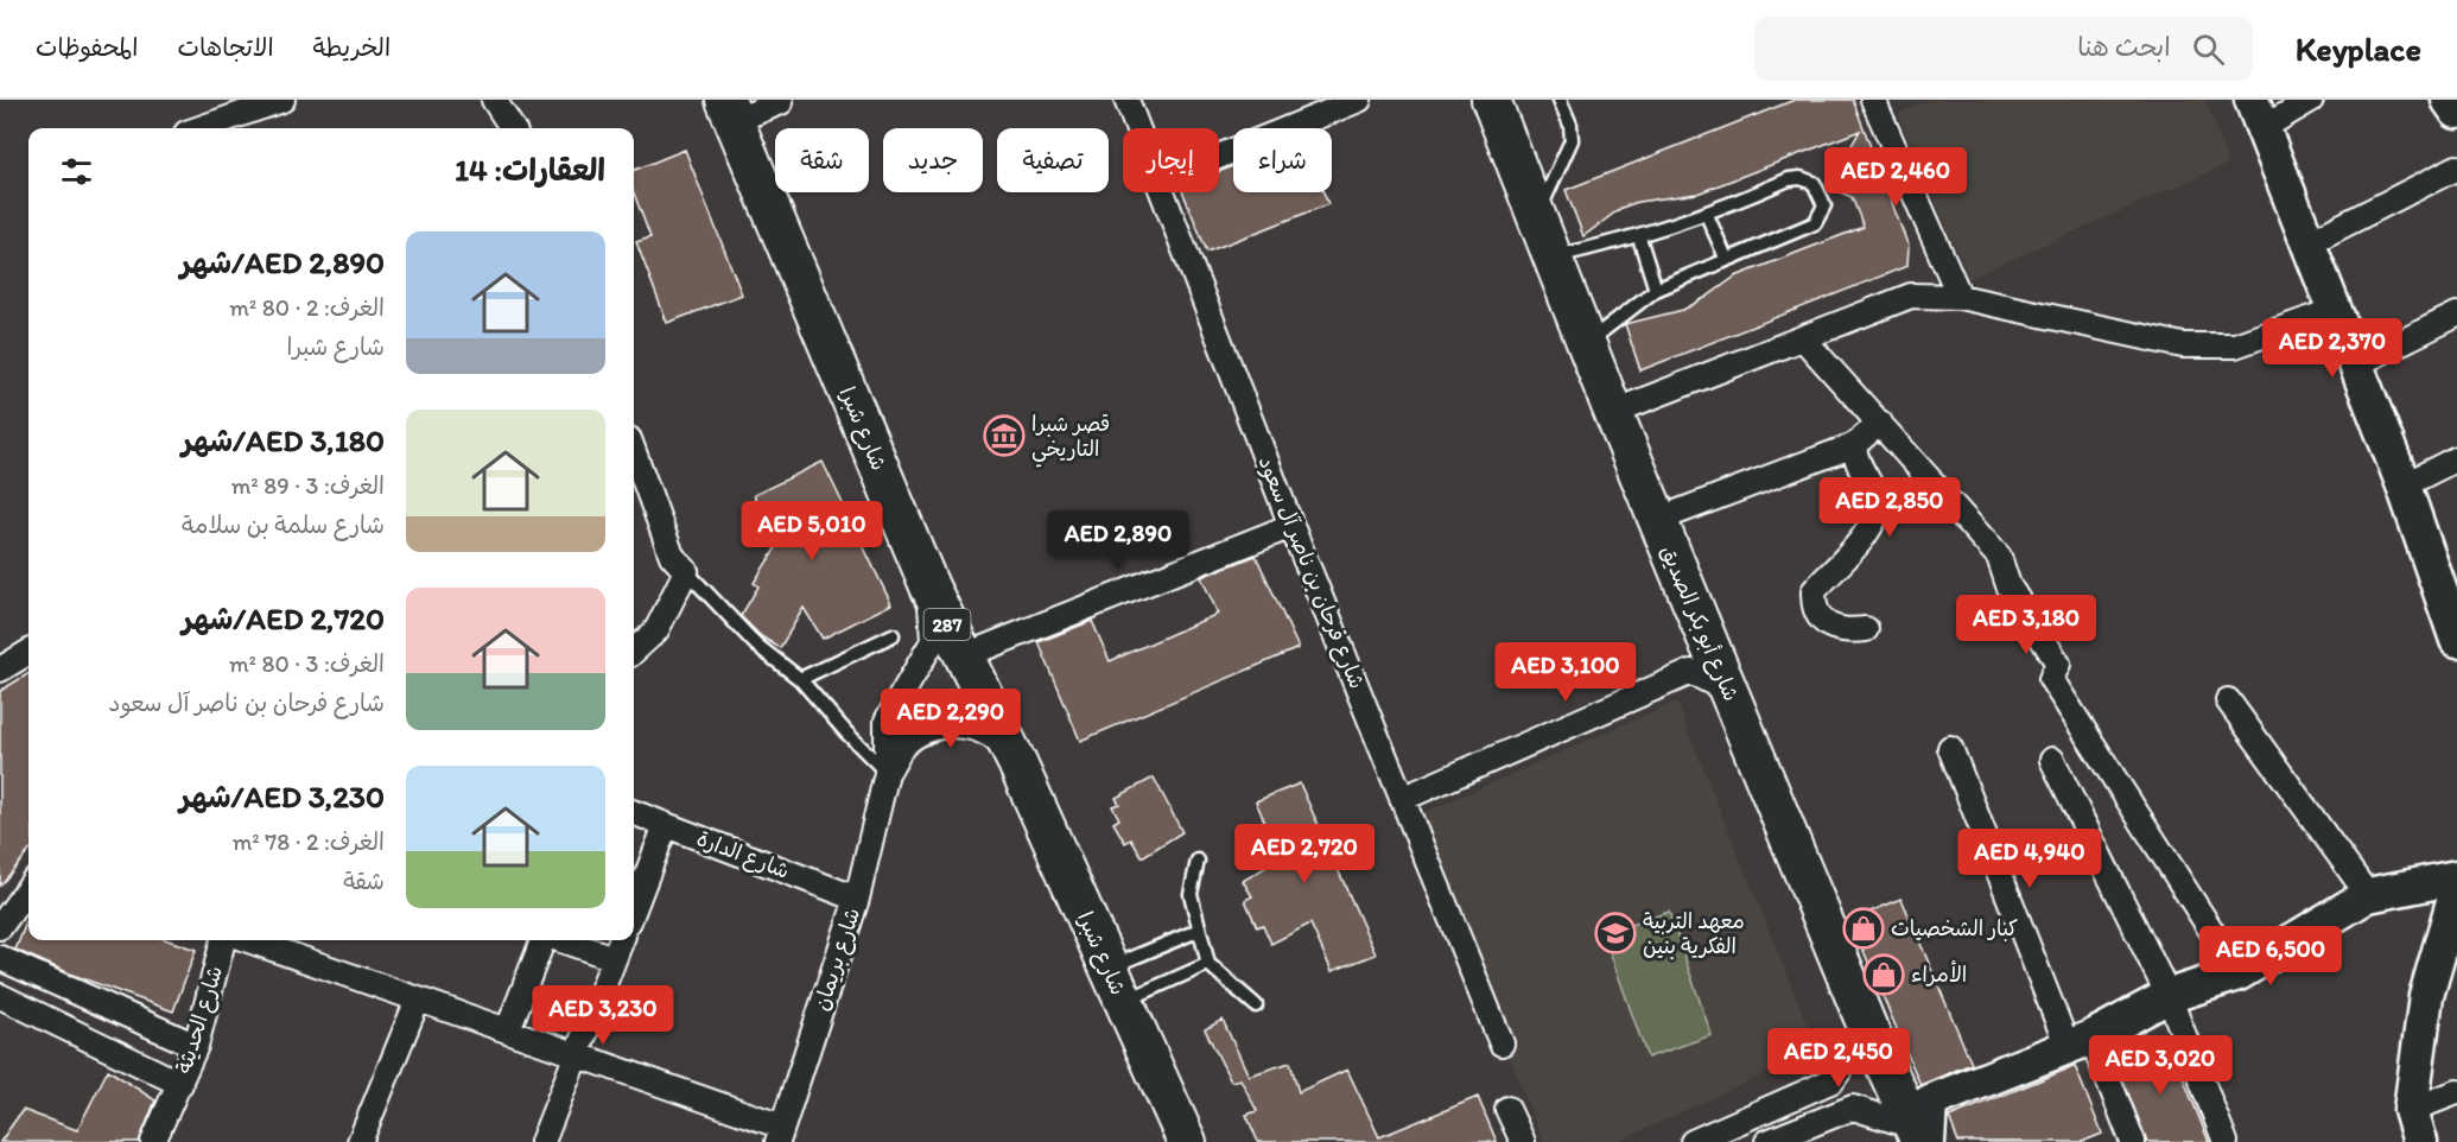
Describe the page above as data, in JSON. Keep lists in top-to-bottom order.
{
  "streets": {
    "main road": ["شارع شبرا", "شارع أبو بكر الصديق", "287"],
    "street": [
      "شارع فرحان بن ناصر آل سعود",
      "شارع الدارة",
      "شارع بريمان",
      "شارع الحديثة"
    ]
  },
  "crossings": [
    ["شارع الدارة", "شارع بريمان"]
  ],
  "places": {
    "museum": ["قصر شبرا التاريخي"],
    "shop": ["كبار الشخصيات", "الأمراء"],
    "school or university": ["معهد التربية الفكرية بنين"]
  },
  "page": {
    "header": "Keyplace",
    "search": "ابحث هنا",
    "nav": ["الخريطة", "الاتجاهات", "المحفوظات"],
    "chip": [
      "شراء",
      "إيجار",
      "تصفية",
      "جديد",
      "شقة"
    ],
    "heading": "العقارات: 14",
    "price": [
      "AED 2,460",
      "AED 2,370",
      "AED 2,850",
      "AED 5,010",
      "AED 2,890",
      "AED 3,180",
      "AED 3,100",
      "AED 2,290",
      "AED 2,720",
      "AED 4,940",
      "AED 6,500",
      "AED 3,230",
      "AED 2,450",
      "AED 3,020"
    ],
    "list": [
      {
        "name": "AED 2,890/شهر",
        "note": "الغرف: 2 · 80 m² · شارع شبرا"
      },
      {
        "name": "AED 3,180/شهر",
        "note": "الغرف: 3 · 89 m² · شارع سلمة بن سلامة"
      },
      {
        "name": "AED 2,720/شهر",
        "note": "الغرف: 3 · 80 m² · شارع فرحان بن ناصر آل سعود"
      },
      {
        "name": "AED 3,230/شهر",
        "note": "الغرف: 2 · 78 m² · شقة"
      }
    ]
  }
}
